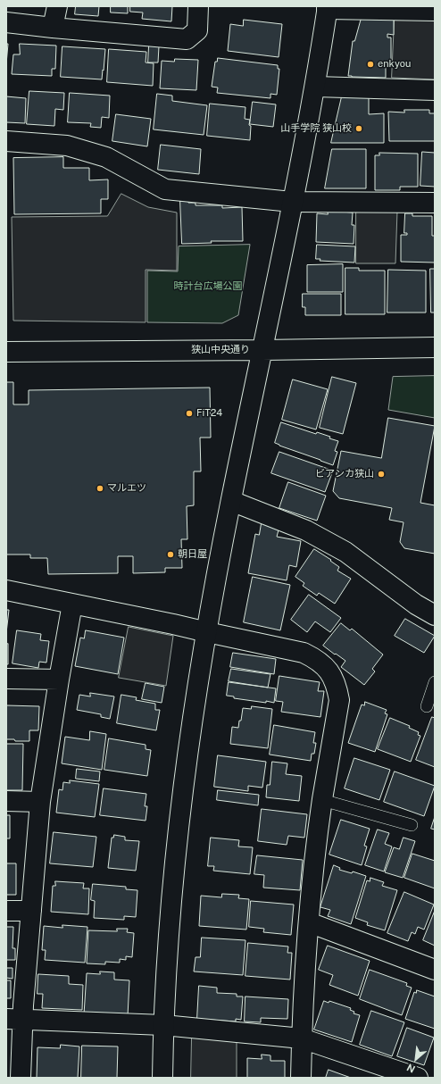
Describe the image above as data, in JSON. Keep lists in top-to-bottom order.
{
  "streets": {
    "street": ["狭山中央通り"]
  },
  "parks": ["時計台広場公園"],
  "places": [
    "enkyou",
    "山手学院 狭山校",
    "FiT24",
    "ビアンカ狭山",
    "マルエツ",
    "朝日屋"
  ],
  "north": "bottom left"
}
